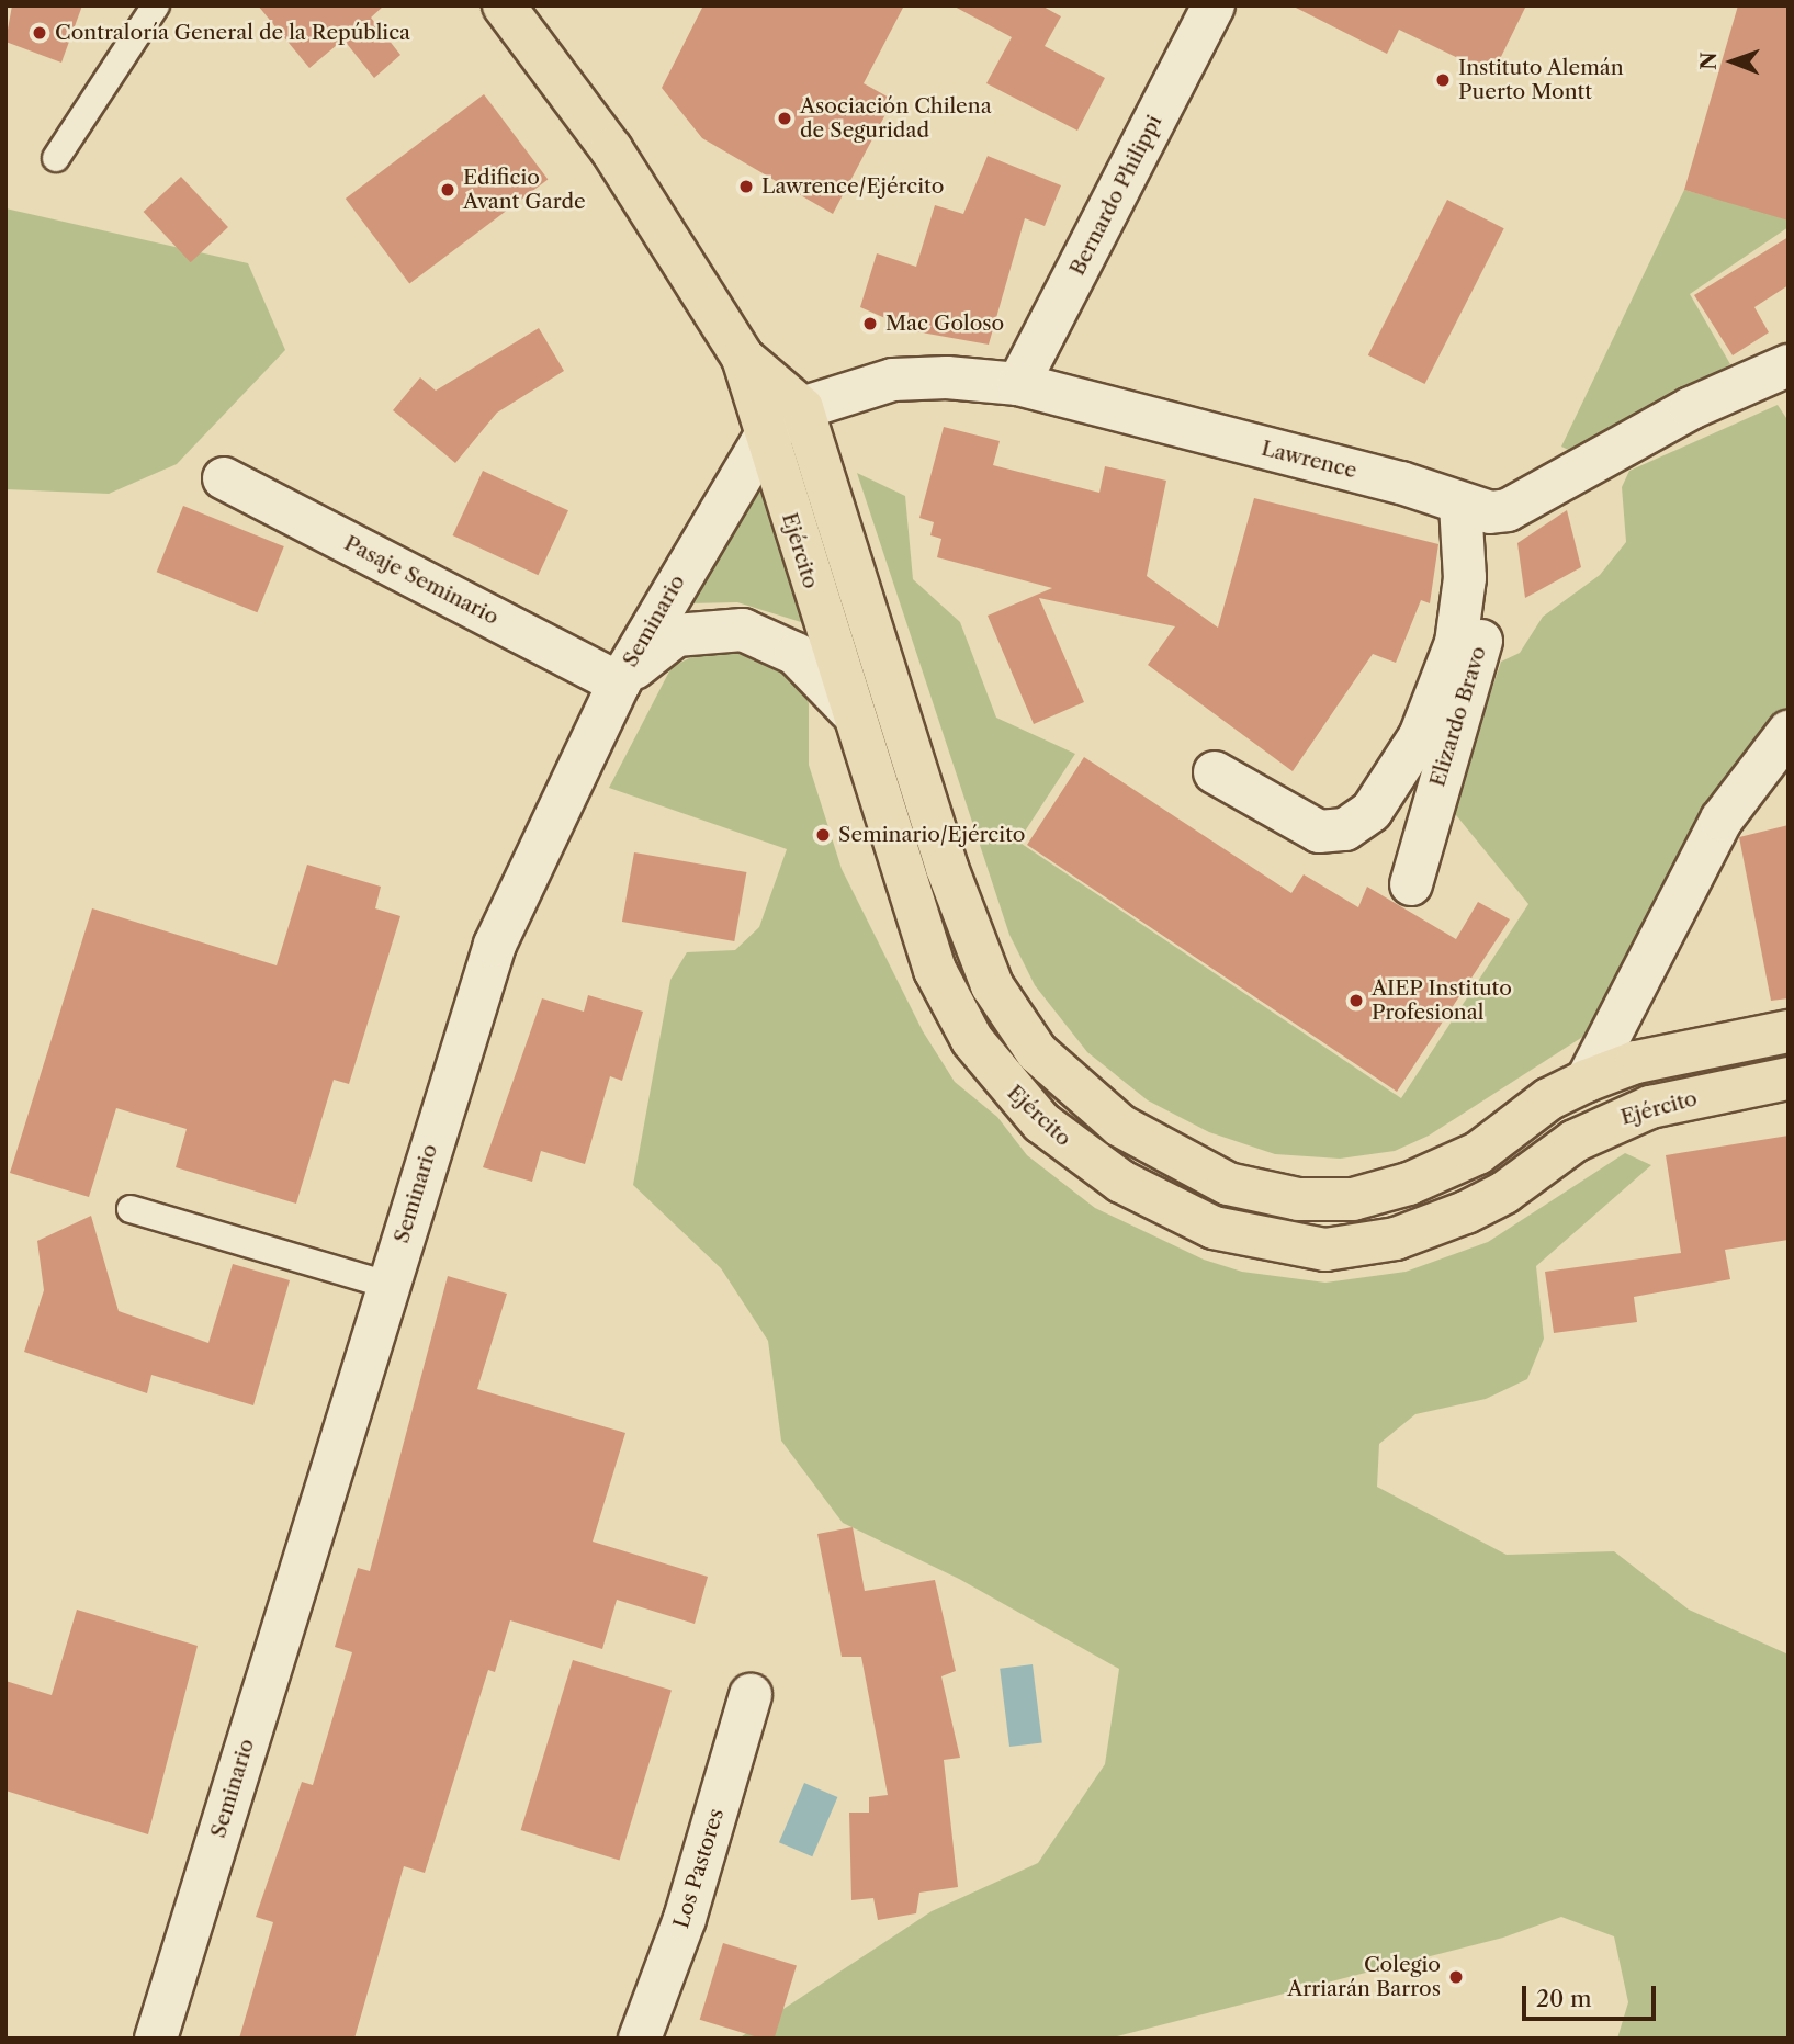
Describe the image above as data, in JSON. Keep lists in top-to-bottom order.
{
  "streets": {
    "main road": ["Ejército"],
    "street": [
      "Bernardo Philippi",
      "Lawrence",
      "Pasaje Seminario",
      "Seminario",
      "Elizardo Bravo",
      "Los Pastores"
    ]
  },
  "crossings": [
    ["Bernardo Philippi", "Lawrence"],
    ["Lawrence", "Ejército"],
    ["Lawrence", "Seminario"],
    ["Lawrence", "Elizardo Bravo"],
    ["Ejército", "Seminario"],
    ["Pasaje Seminario", "Seminario"]
  ],
  "places": [
    "Contraloría General de la República",
    "Instituto Alemán Puerto Montt",
    "Asociación Chilena de Seguridad",
    "Lawrence/Ejército",
    "Edificio Avant Garde",
    "Mac Goloso",
    "Seminario/Ejército",
    "AIEP Instituto Profesional",
    "Colegio Arriarán Barros"
  ],
  "scale_bar": "20 m",
  "north": "left"
}
